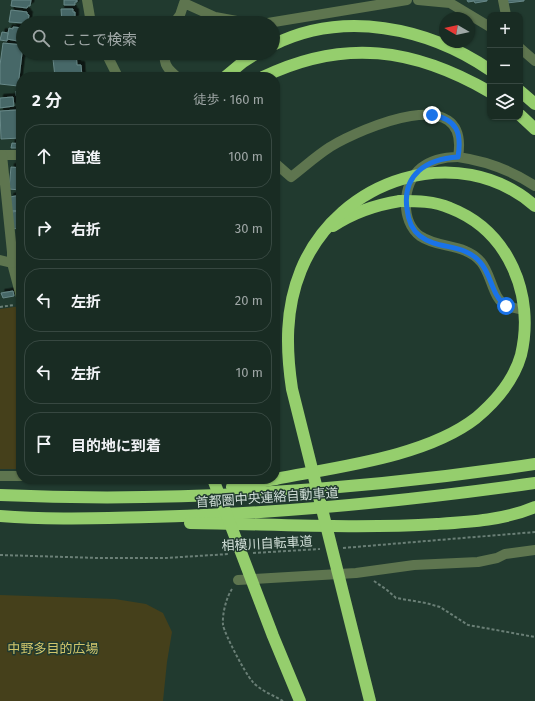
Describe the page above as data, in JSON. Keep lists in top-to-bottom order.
{
  "streets": {
    "highway": ["首都圏中央連絡自動車道"],
    "path": ["相模川自転車道"]
  },
  "parks": ["中野多目的広場"],
  "north": "left",
  "page": {
    "map_buttons": ["+", "−"],
    "search": "ここで検索",
    "heading": ["2 分", "徒歩 · 160 m"],
    "list": [
      ["直進", "100 m"],
      ["右折", "30 m"],
      ["左折", "20 m"],
      ["左折", "10 m"],
      "目的地に到着"
    ]
  }
}
